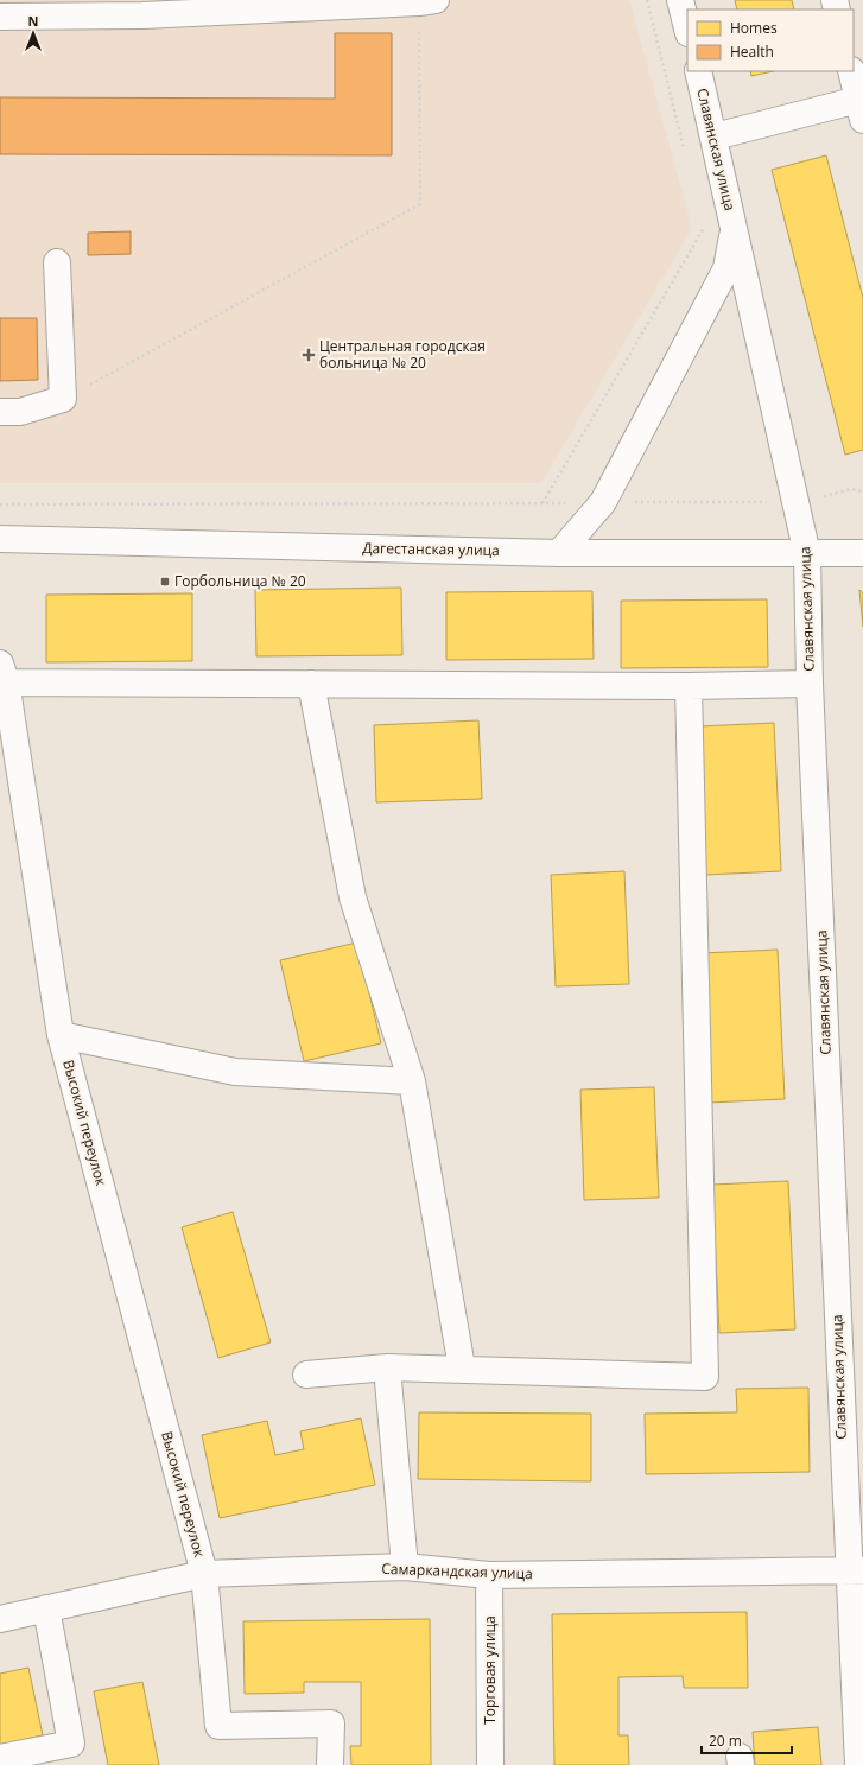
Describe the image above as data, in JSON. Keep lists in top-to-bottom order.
{
  "streets": {
    "street": [
      "Славянская улица",
      "Дагестанская улица",
      "Высокий переулок",
      "Самаркандская улица",
      "Торговая улица"
    ]
  },
  "crossings": [
    ["Славянская улица", "Дагестанская улица"],
    ["Славянская улица", "Самаркандская улица"],
    ["Высокий переулок", "Самаркандская улица"],
    ["Самаркандская улица", "Торговая улица"]
  ],
  "places": {
    "health": ["Центральная городская больница № 20"],
    "transit": ["Горбольница № 20"]
  },
  "legend": ["Homes", "Health"],
  "scale_bar": "20 m",
  "north": "top"
}
